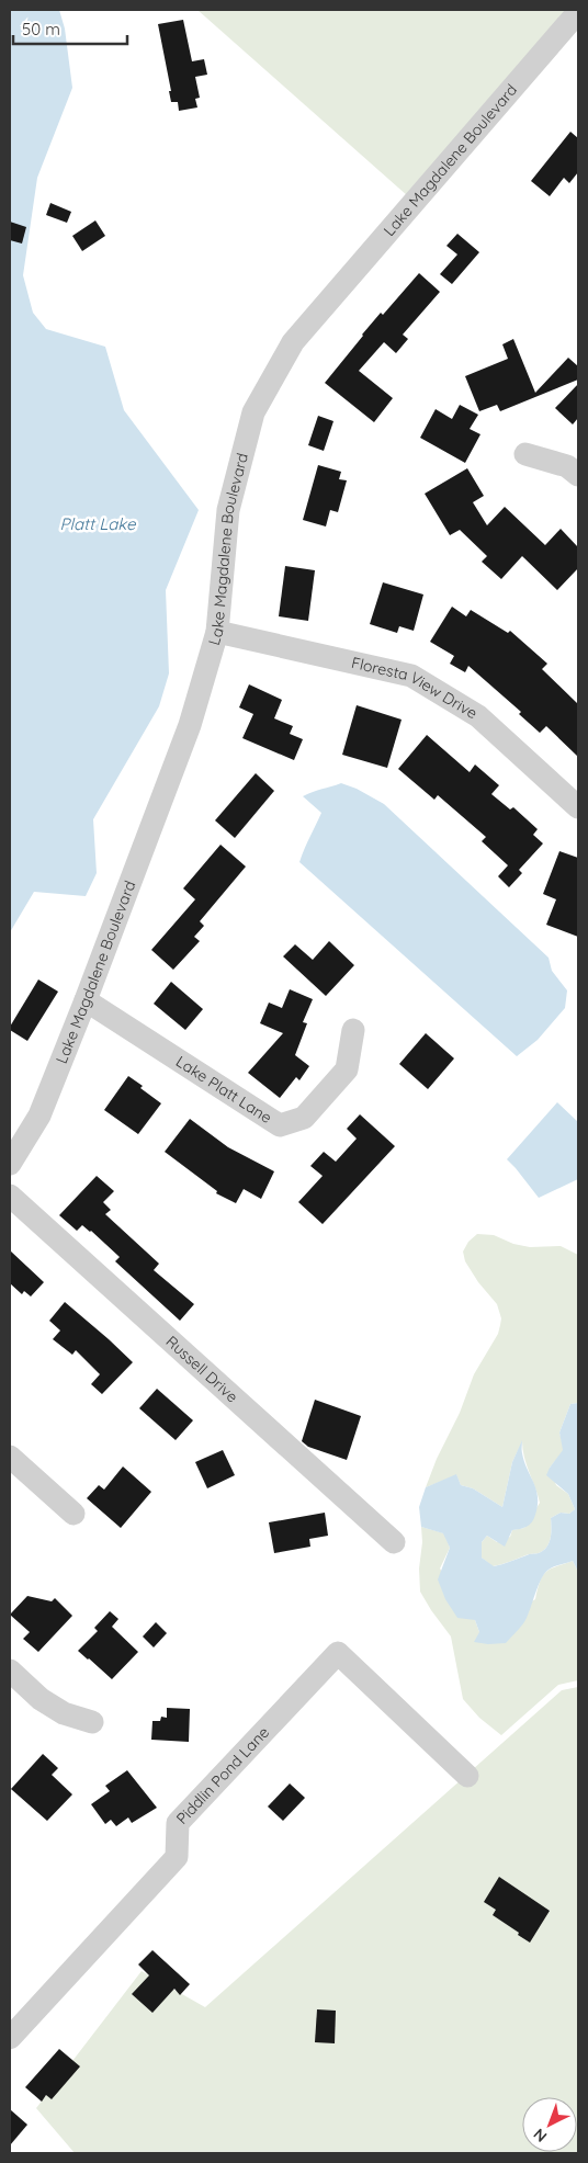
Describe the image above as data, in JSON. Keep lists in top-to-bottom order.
{
  "streets": {
    "street": [
      "Lake Magdalene Boulevard",
      "Floresta View Drive",
      "Lake Platt Lane",
      "Russell Drive",
      "Piddlin Pond Lane"
    ]
  },
  "crossings": [
    ["Lake Magdalene Boulevard", "Floresta View Drive"],
    ["Lake Magdalene Boulevard", "Lake Platt Lane"]
  ],
  "water": ["Platt Lake"],
  "scale_bar": "50 m",
  "north": "bottom left"
}
